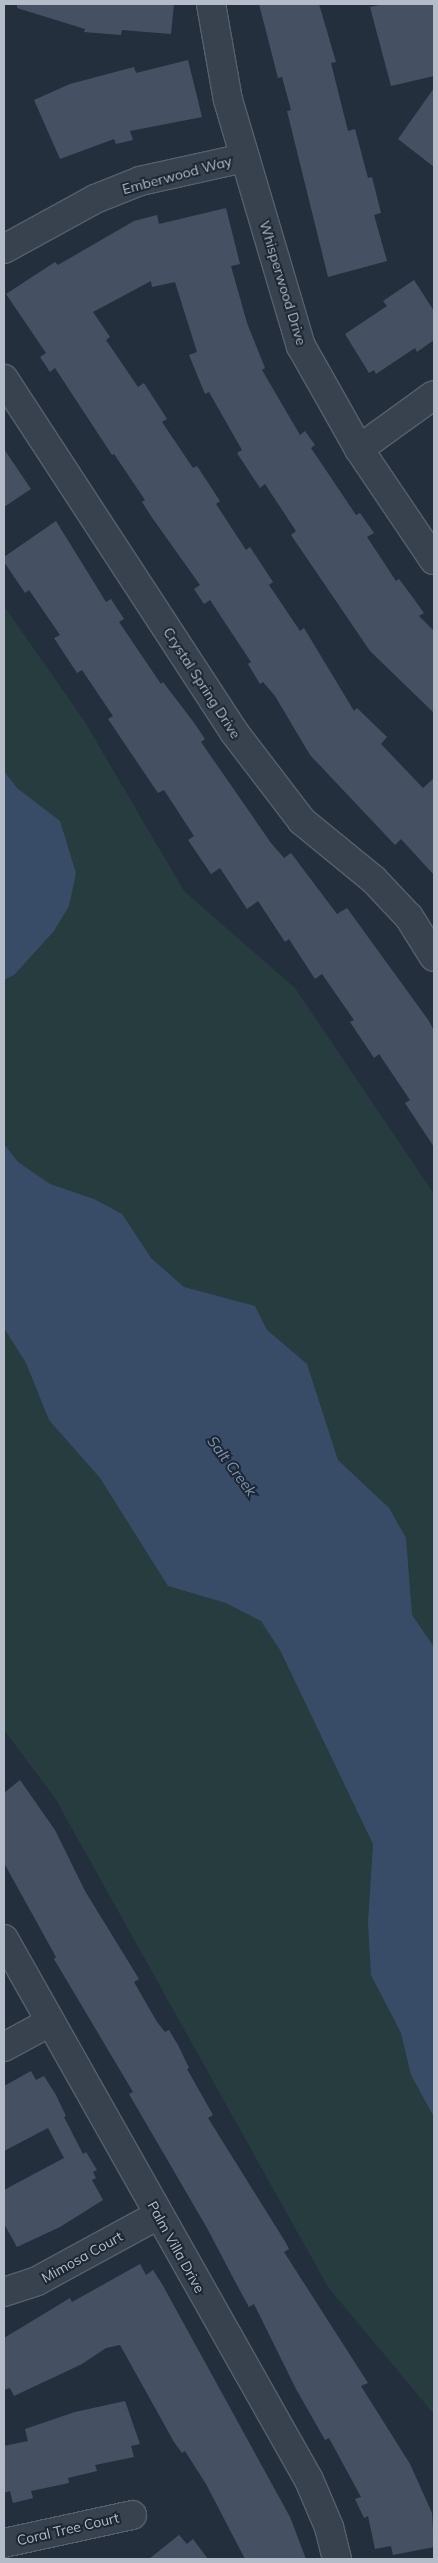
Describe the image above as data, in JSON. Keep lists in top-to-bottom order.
{
  "streets": {
    "street": [
      "Emberwood Way",
      "Whisperwood Drive",
      "Crystal Spring Drive",
      "Palm Villa Drive",
      "Mimosa Court",
      "Coral Tree Court"
    ]
  },
  "crossings": [
    ["Emberwood Way", "Whisperwood Drive"],
    ["Palm Villa Drive", "Mimosa Court"]
  ],
  "water": ["Salt Creek"]
}
